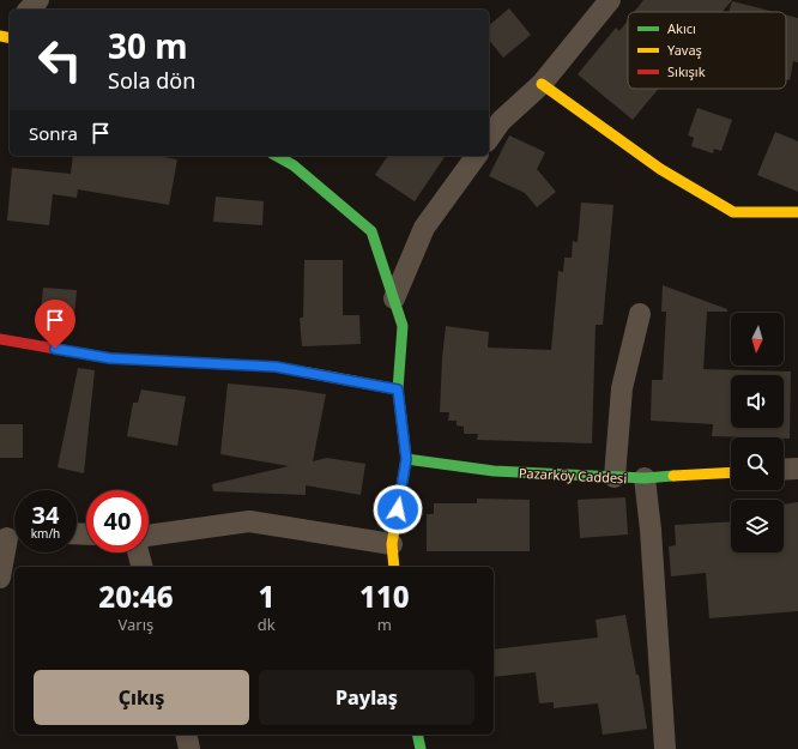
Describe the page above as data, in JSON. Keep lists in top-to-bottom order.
{
  "streets": {
    "street": ["Pazarköy Caddesi"]
  },
  "legend": ["Akıcı", "Yavaş", "Sıkışık"],
  "north": "bottom",
  "page": {
    "turn": ["30 m", "Sola dön"],
    "then": "Sonra",
    "speed": "34 km/h",
    "limit": "40",
    "eta": [
      "20:46",
      "Varış",
      "1",
      "dk",
      "110",
      "m"
    ],
    "buttons": ["Çıkış", "Paylaş"]
  }
}
